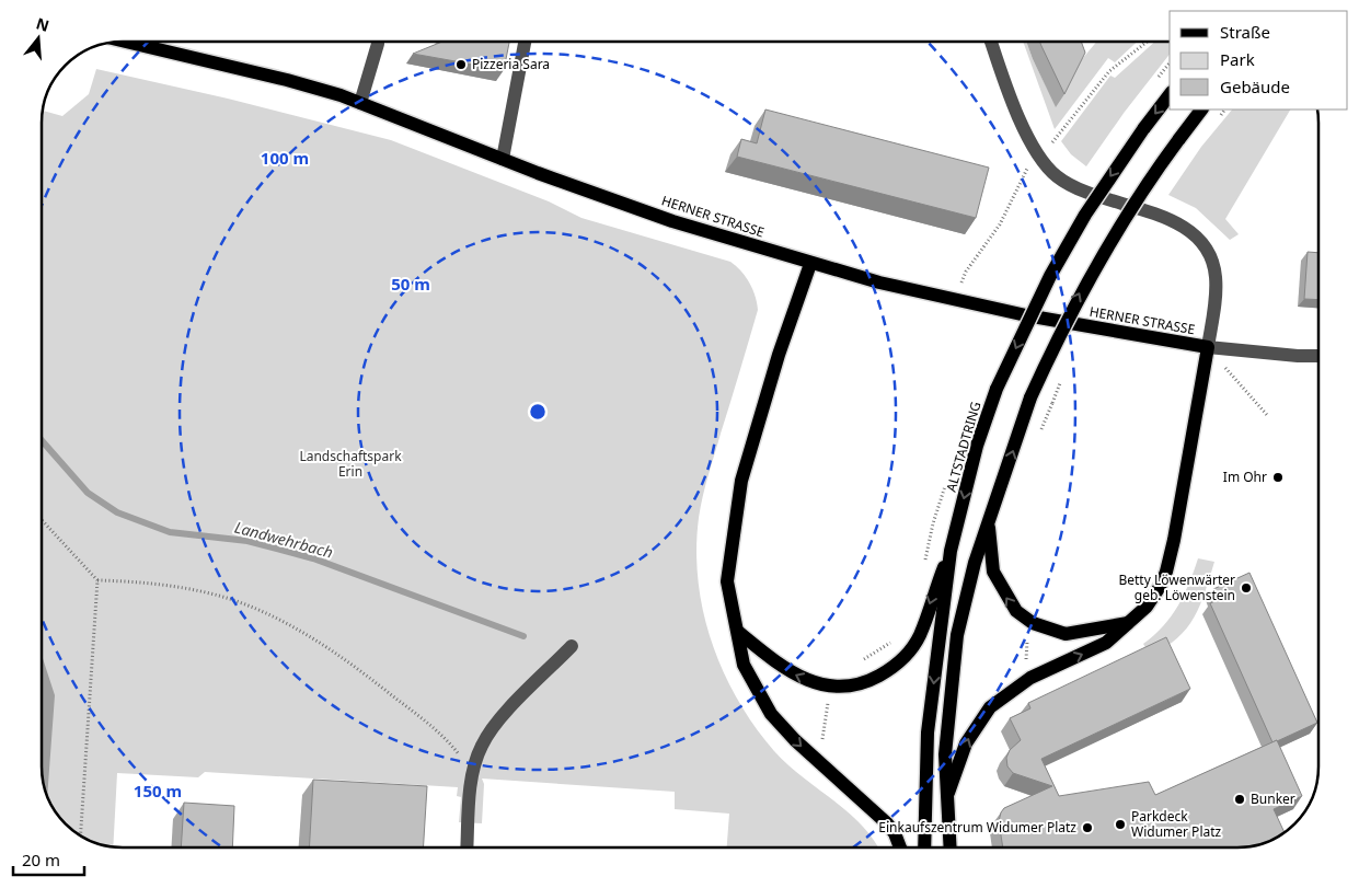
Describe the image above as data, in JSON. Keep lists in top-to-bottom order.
{
  "streets": {
    "main road": ["HERNER STRASSE", "ALTSTADTRING"]
  },
  "water": ["Landwehrbach"],
  "parks": ["Landschaftspark Erin"],
  "places": [
    "Pizzeria Sara",
    "Im Ohr",
    "Betty Löwenwärter geb. Löwenstein",
    "Bunker",
    "Parkdeck Widumer Platz",
    "Einkaufszentrum Widumer Platz"
  ],
  "legend": ["Straße", "Park", "Gebäude"],
  "scale_bar": "20 m",
  "north": "top",
  "rings": ["100 m", "50 m", "150 m"]
}
